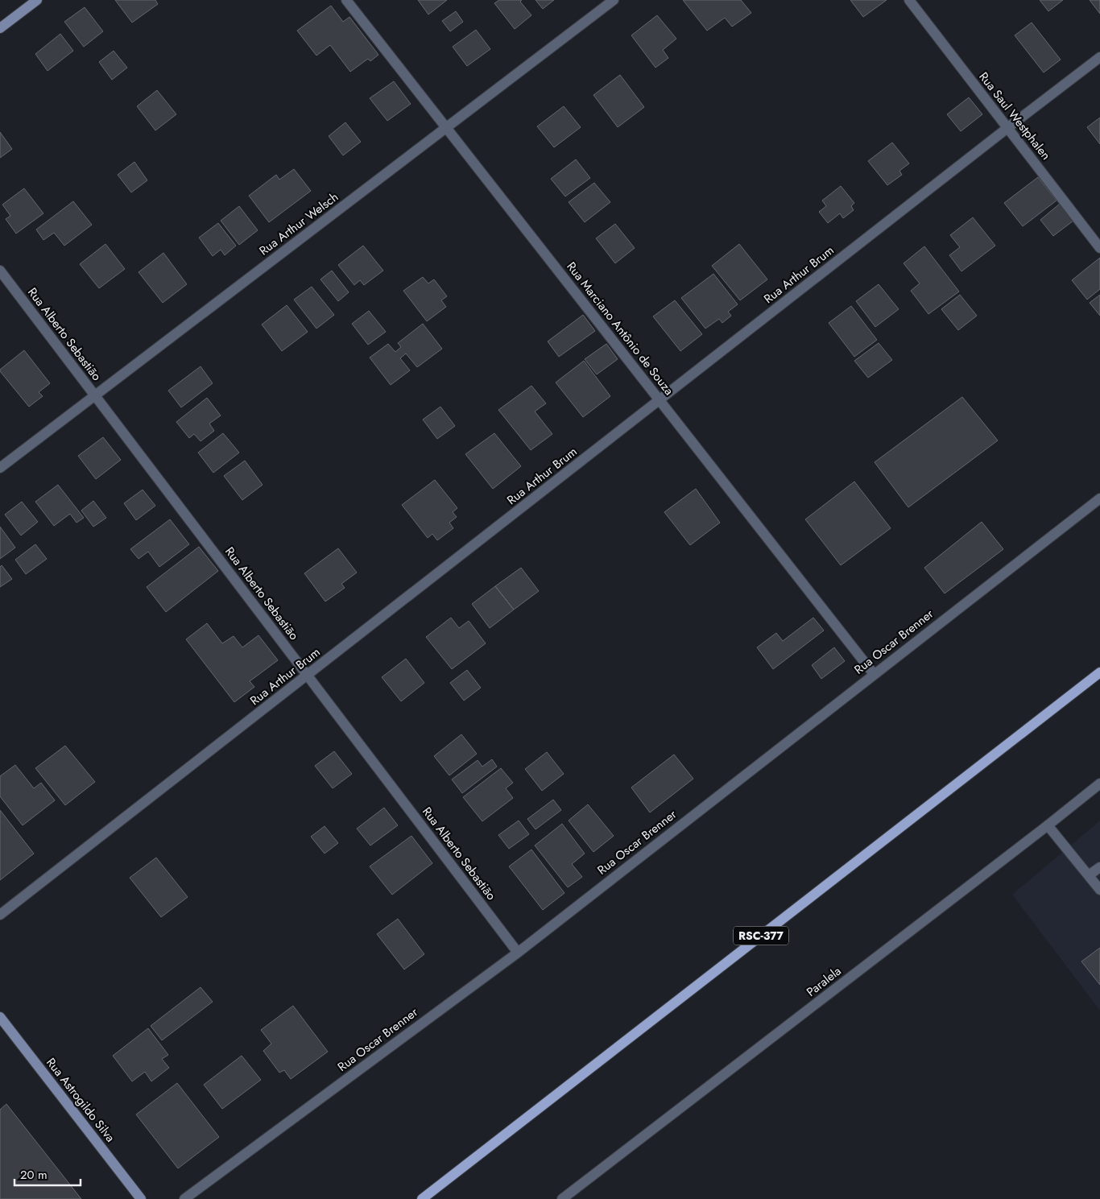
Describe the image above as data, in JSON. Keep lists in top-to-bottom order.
{
  "streets": {
    "main road": ["RSC-377"],
    "street": [
      "Rua Saul Westphalen",
      "Rua Arthur Welsch",
      "Rua Arthur Brum",
      "Rua Marciano Antônio de Souza",
      "Rua Alberto Sebastião",
      "Rua Oscar Brenner",
      "Paralela",
      "Rua Astrogildo Silva"
    ]
  },
  "crossings": [
    ["Rua Saul Westphalen", "Rua Arthur Brum"],
    ["Rua Arthur Welsch", "Rua Marciano Antônio de Souza"],
    ["Rua Arthur Welsch", "Rua Alberto Sebastião"],
    ["Rua Arthur Brum", "Rua Marciano Antônio de Souza"],
    ["Rua Arthur Brum", "Rua Alberto Sebastião"],
    ["Rua Marciano Antônio de Souza", "Rua Oscar Brenner"],
    ["Rua Alberto Sebastião", "Rua Oscar Brenner"]
  ],
  "scale_bar": "20 m"
}
